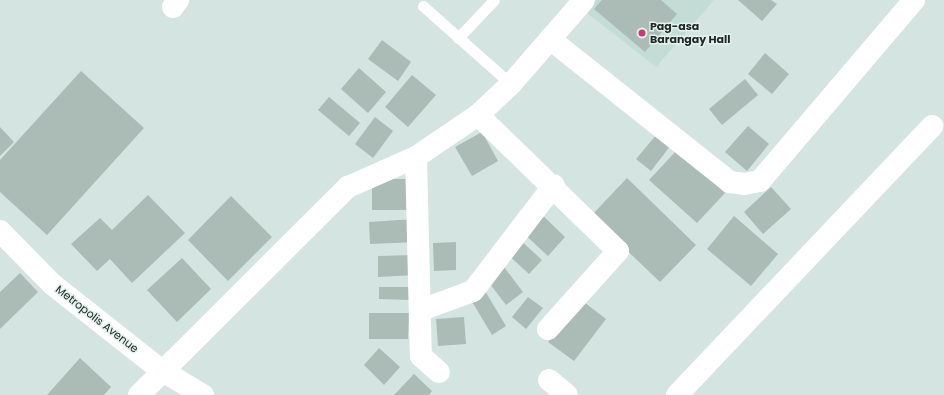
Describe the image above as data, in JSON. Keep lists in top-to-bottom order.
{
  "streets": {
    "street": ["Metropolis Avenue"]
  },
  "places": ["Pag-asa Barangay Hall"]
}
